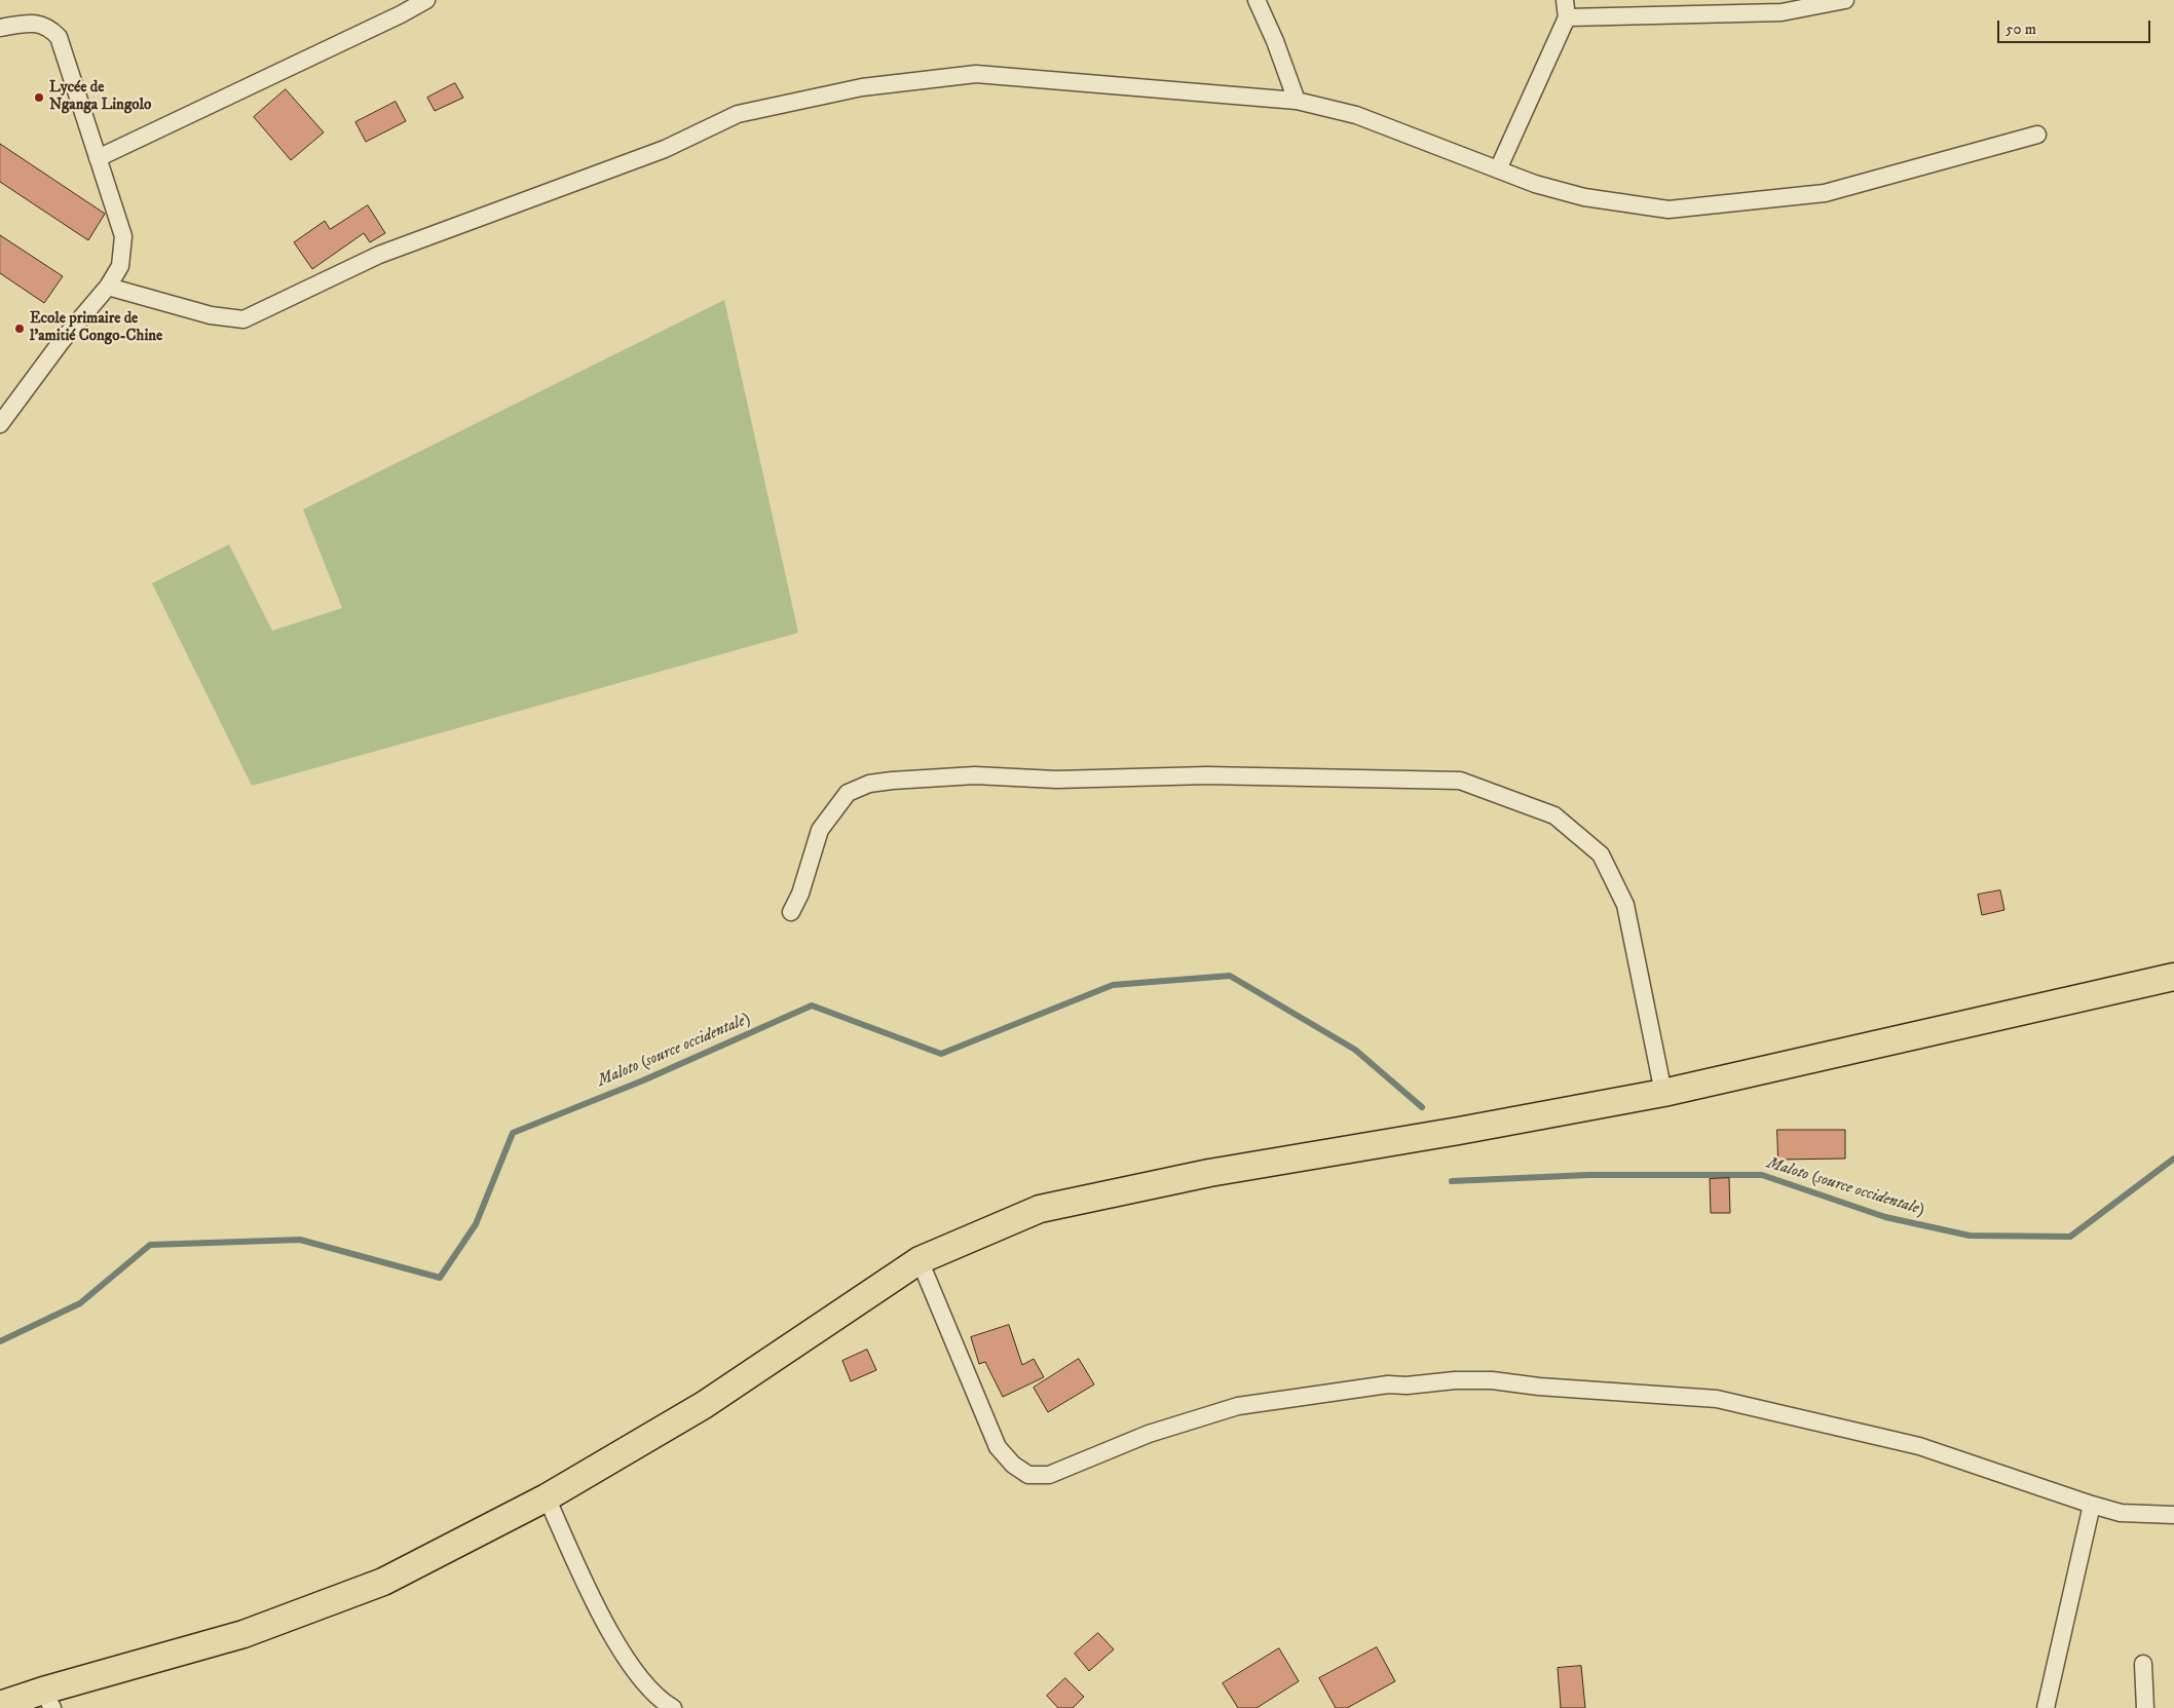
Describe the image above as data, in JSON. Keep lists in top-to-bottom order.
{
  "water": ["Maloto (source occidentale)"],
  "places": ["Lycée de Nganga Lingolo", "Ecole primaire de l’amitié Congo-Chine"],
  "scale_bar": "50 m"
}
